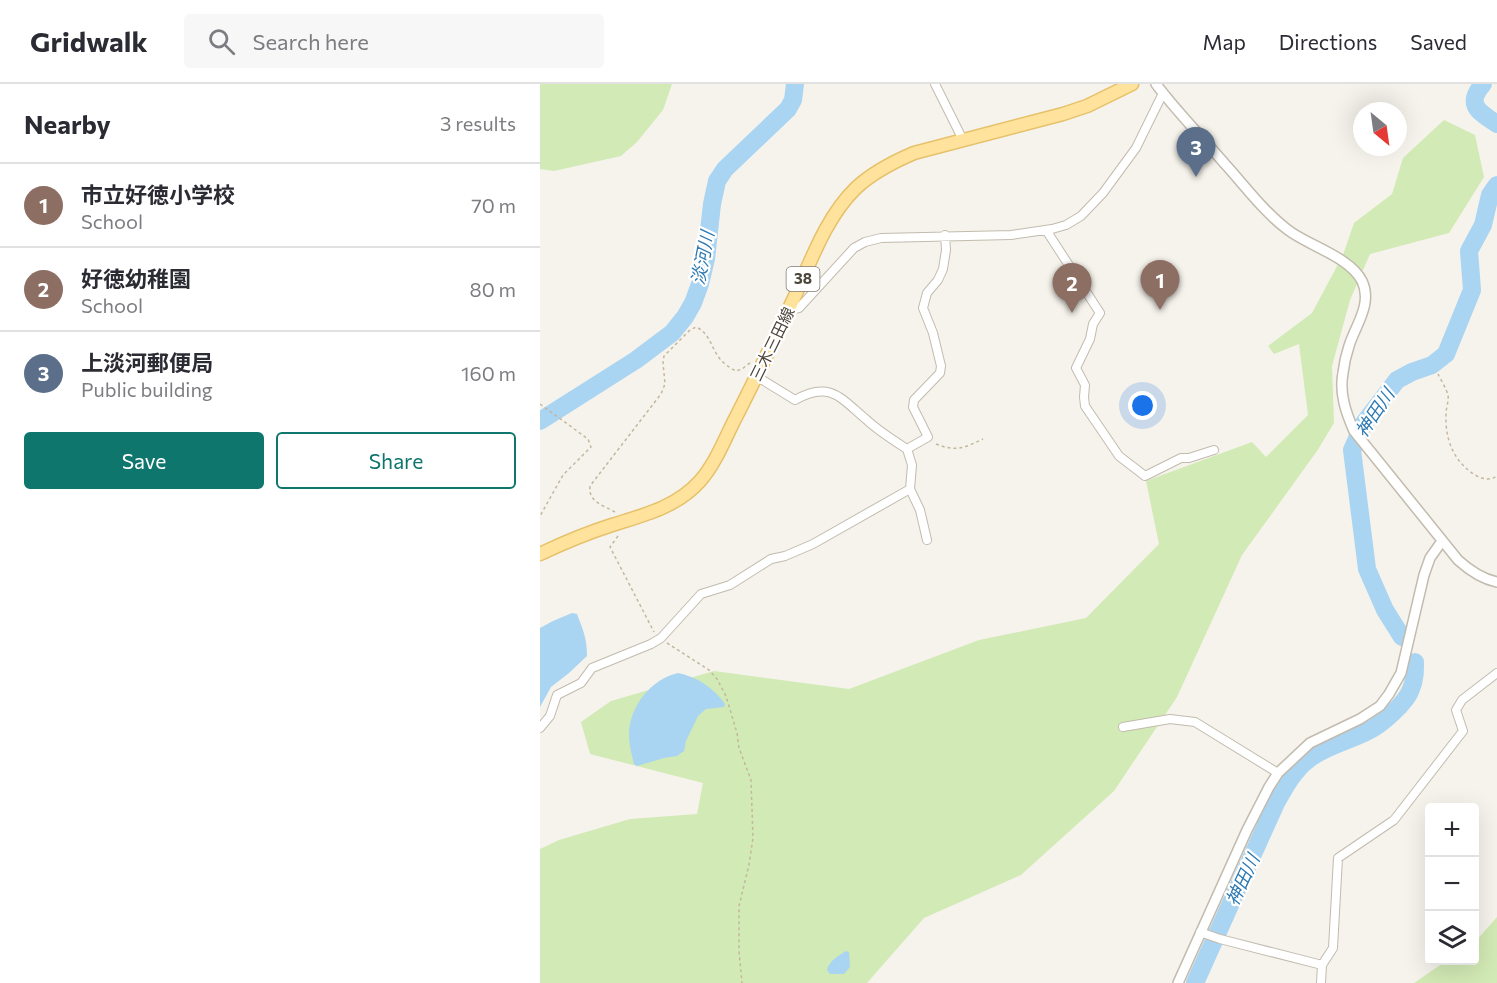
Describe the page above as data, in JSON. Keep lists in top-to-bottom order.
{
  "streets": {
    "main road": ["38", "三木三田線"]
  },
  "water": ["淡河川", "神田川"],
  "north": "bottom right",
  "page": {
    "header": "Gridwalk",
    "search": "Search here",
    "nav": ["Map", "Directions", "Saved"],
    "heading": ["Nearby", "3 results"],
    "pins": ["3", "1", "2"],
    "list": [
      {
        "mark": "1",
        "name": "市立好徳小学校",
        "note": "School",
        "value": "70 m"
      },
      {
        "mark": "2",
        "name": "好徳幼稚園",
        "note": "School",
        "value": "80 m"
      },
      {
        "mark": "3",
        "name": "上淡河郵便局",
        "note": "Public building",
        "value": "160 m"
      }
    ],
    "buttons": ["Save", "Share"],
    "map_buttons": ["+", "−"]
  }
}
